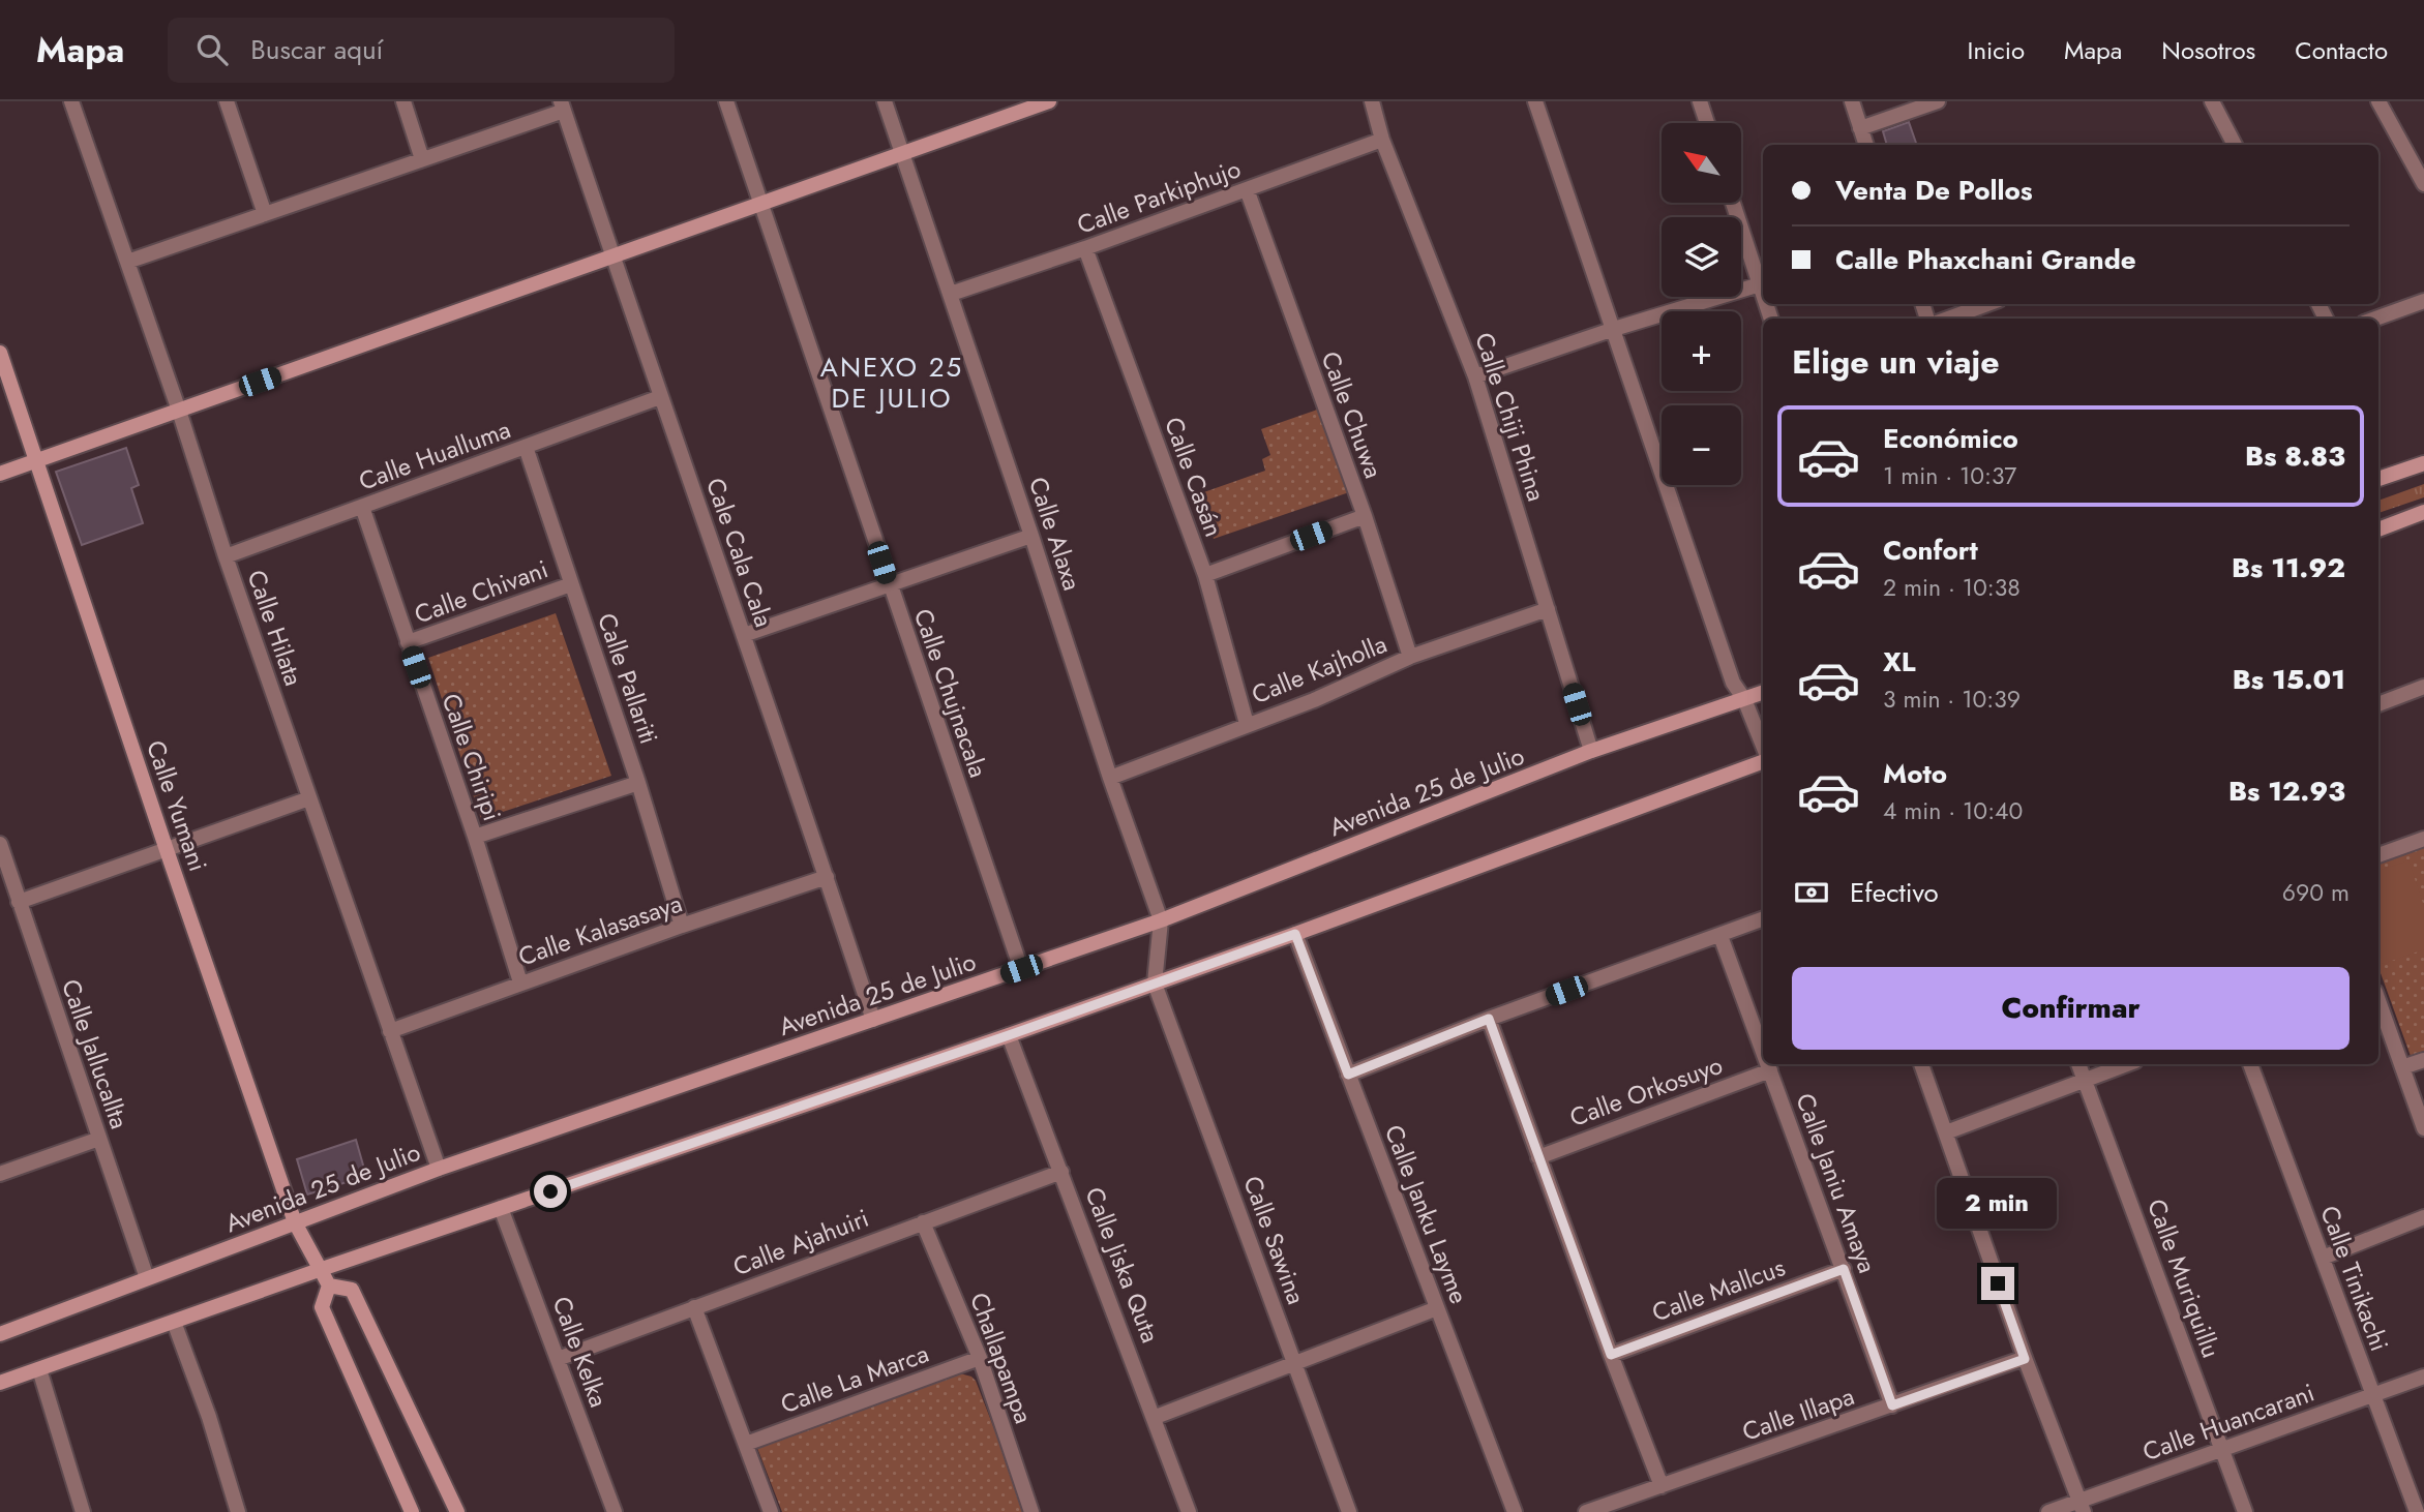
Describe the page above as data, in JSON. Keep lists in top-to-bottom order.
{
  "streets": {
    "main road": ["Avenida 25 de Julio", "Calle Yumani"],
    "street": [
      "Calle Parkiphujo",
      "Calle Chuwa",
      "Calle Chiji Phina",
      "Calle Hualluma",
      "Calle Casán",
      "Calle Alaxa",
      "Cale Cala Cala",
      "Calle Chivani",
      "Calle Hilata",
      "Calle Kajholla",
      "Calle Pallariti",
      "Calle Chujnacala",
      "Calle Chiripi",
      "Calle Kalasasaya",
      "Calle Jallucallta",
      "Calle Orkosuyo",
      "Calle Janiu Amaya",
      "Calle Janku Layme",
      "Calle Sawina",
      "Calle Ajahuiri",
      "Calle Jiska Quta",
      "Calle Muriquillu",
      "Calle Tinikachi",
      "Calle Mallcus",
      "Calle Kelka",
      "Challapampa",
      "Calle La Marca",
      "Calle Illapa",
      "Calle Huancarani"
    ]
  },
  "crossings": [
    ["Calle Parkiphujo", "Calle Chuwa"],
    ["Calle Parkiphujo", "Calle Chiji Phina"],
    ["Calle Parkiphujo", "Calle Casán"],
    ["Calle Parkiphujo", "Calle Alaxa"],
    ["Calle Chuwa", "Calle Kajholla"],
    ["Calle Chiji Phina", "Calle Kajholla"],
    ["Calle Chiji Phina", "Avenida 25 de Julio"],
    ["Calle Hualluma", "Cale Cala Cala"],
    ["Calle Hualluma", "Calle Hilata"],
    ["Calle Hualluma", "Calle Pallariti"],
    ["Calle Hualluma", "Calle Chiripi"],
    ["Calle Casán", "Calle Kajholla"],
    ["Calle Alaxa", "Calle Kajholla"],
    ["Calle Alaxa", "Avenida 25 de Julio"],
    ["Calle Alaxa", "Calle Sawina"],
    ["Cale Cala Cala", "Avenida 25 de Julio"],
    ["Cale Cala Cala", "Calle Kalasasaya"],
    ["Calle Chivani", "Calle Pallariti"],
    ["Calle Chivani", "Calle Chiripi"],
    ["Calle Hilata", "Avenida 25 de Julio"],
    ["Calle Hilata", "Calle Kalasasaya"],
    ["Calle Pallariti", "Calle Kalasasaya"],
    ["Calle Chujnacala", "Avenida 25 de Julio"],
    ["Calle Chiripi", "Calle Kalasasaya"],
    ["Avenida 25 de Julio", "Calle Yumani"],
    ["Avenida 25 de Julio", "Calle Jallucallta"],
    ["Calle Orkosuyo", "Calle Janiu Amaya"],
    ["Calle Janiu Amaya", "Calle Mallcus"],
    ["Calle Janiu Amaya", "Calle Illapa"],
    ["Calle Ajahuiri", "Calle Jiska Quta"],
    ["Calle Ajahuiri", "Calle Kelka"],
    ["Calle Ajahuiri", "Challapampa"],
    ["Calle Muriquillu", "Calle Huancarani"],
    ["Calle Tinikachi", "Calle Huancarani"],
    ["Challapampa", "Calle La Marca"]
  ],
  "districts": ["ANEXO 25 DE JULIO"],
  "north": "top left",
  "page": {
    "header": "Mapa",
    "search": "Buscar aquí",
    "nav": [
      "Inicio",
      "Mapa",
      "Nosotros",
      "Contacto"
    ],
    "map_buttons": ["+", "−"],
    "banner": ["Venta De Pollos", "Calle Phaxchani Grande"],
    "heading": "Elige un viaje",
    "list": [
      {
        "name": "Económico",
        "note": "1 min · 10:37",
        "value": "Bs 8.83"
      },
      {
        "name": "Confort",
        "note": "2 min · 10:38",
        "value": "Bs 11.92"
      },
      {
        "name": "XL",
        "note": "3 min · 10:39",
        "value": "Bs 15.01"
      },
      {
        "name": "Moto",
        "note": "4 min · 10:40",
        "value": "Bs 12.93"
      }
    ],
    "pay": ["Efectivo", "690 m"],
    "buttons": "Confirmar",
    "bubble": "2 min"
  }
}
